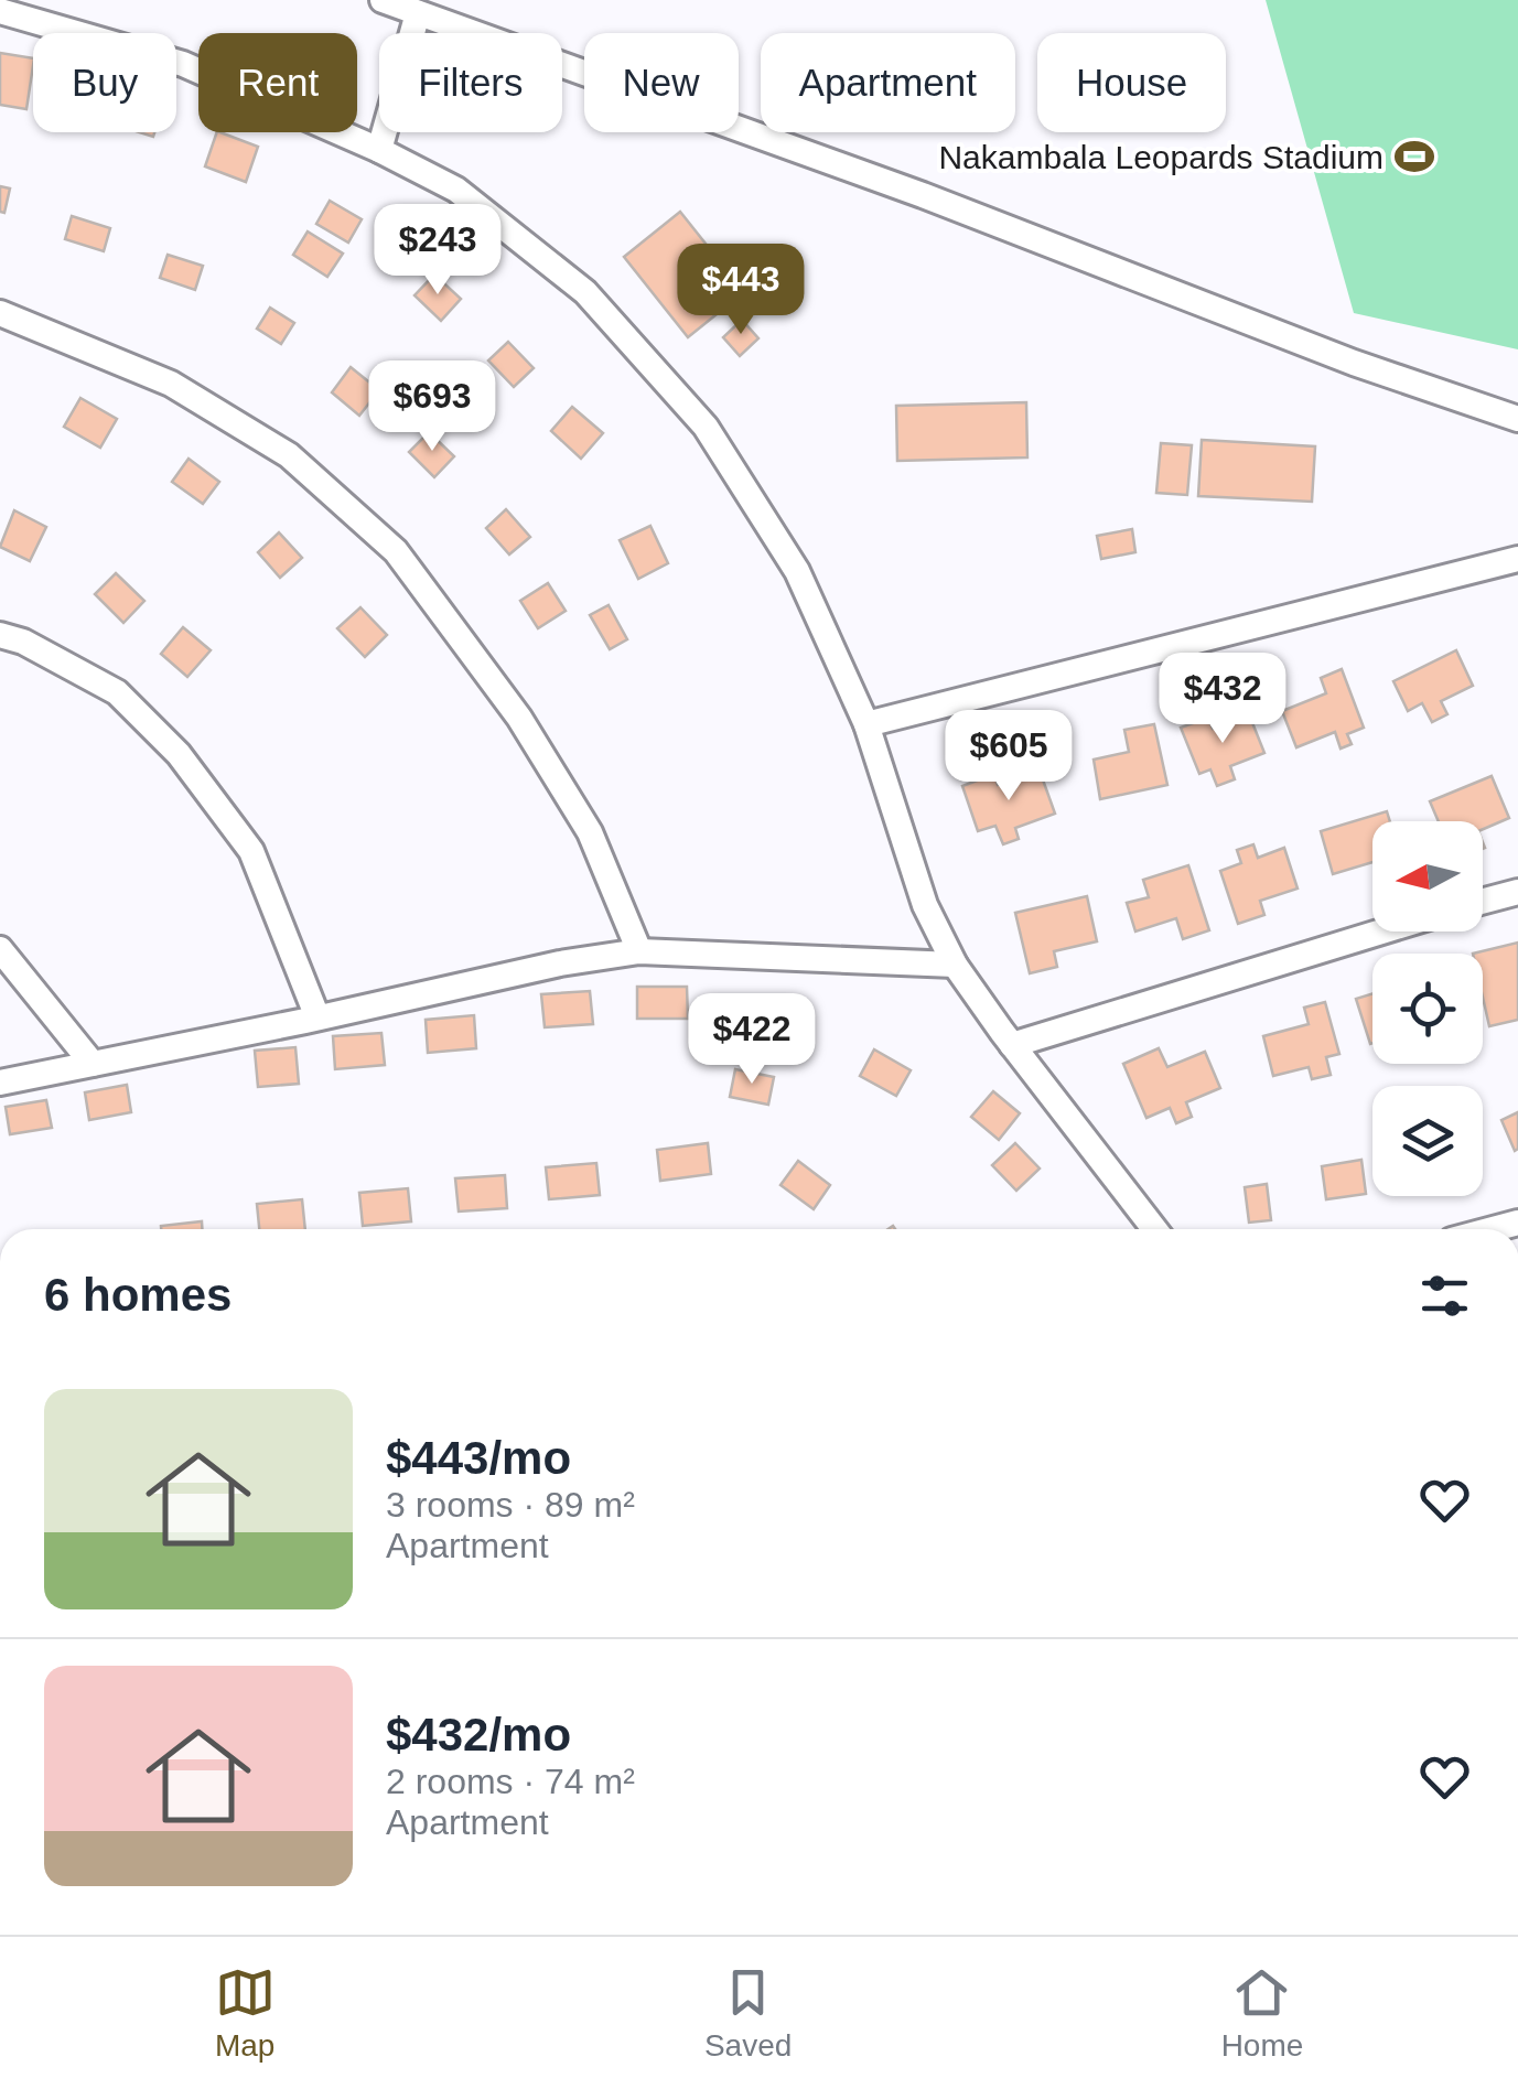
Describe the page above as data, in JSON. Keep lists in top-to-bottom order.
{
  "places": {
    "sports": ["Nakambala Leopards Stadium"]
  },
  "north": "left",
  "page": {
    "chip": [
      "Buy",
      "Rent",
      "Filters",
      "New",
      "Apartment",
      "House"
    ],
    "price": [
      "$243",
      "$443",
      "$693",
      "$432",
      "$605",
      "$422"
    ],
    "heading": "6 homes",
    "list": [
      {
        "name": "$443/mo",
        "note": "3 rooms · 89 m² · Apartment"
      },
      {
        "name": "$432/mo",
        "note": "2 rooms · 74 m² · Apartment"
      }
    ],
    "tabs": ["Map", "Saved", "Home"]
  }
}
